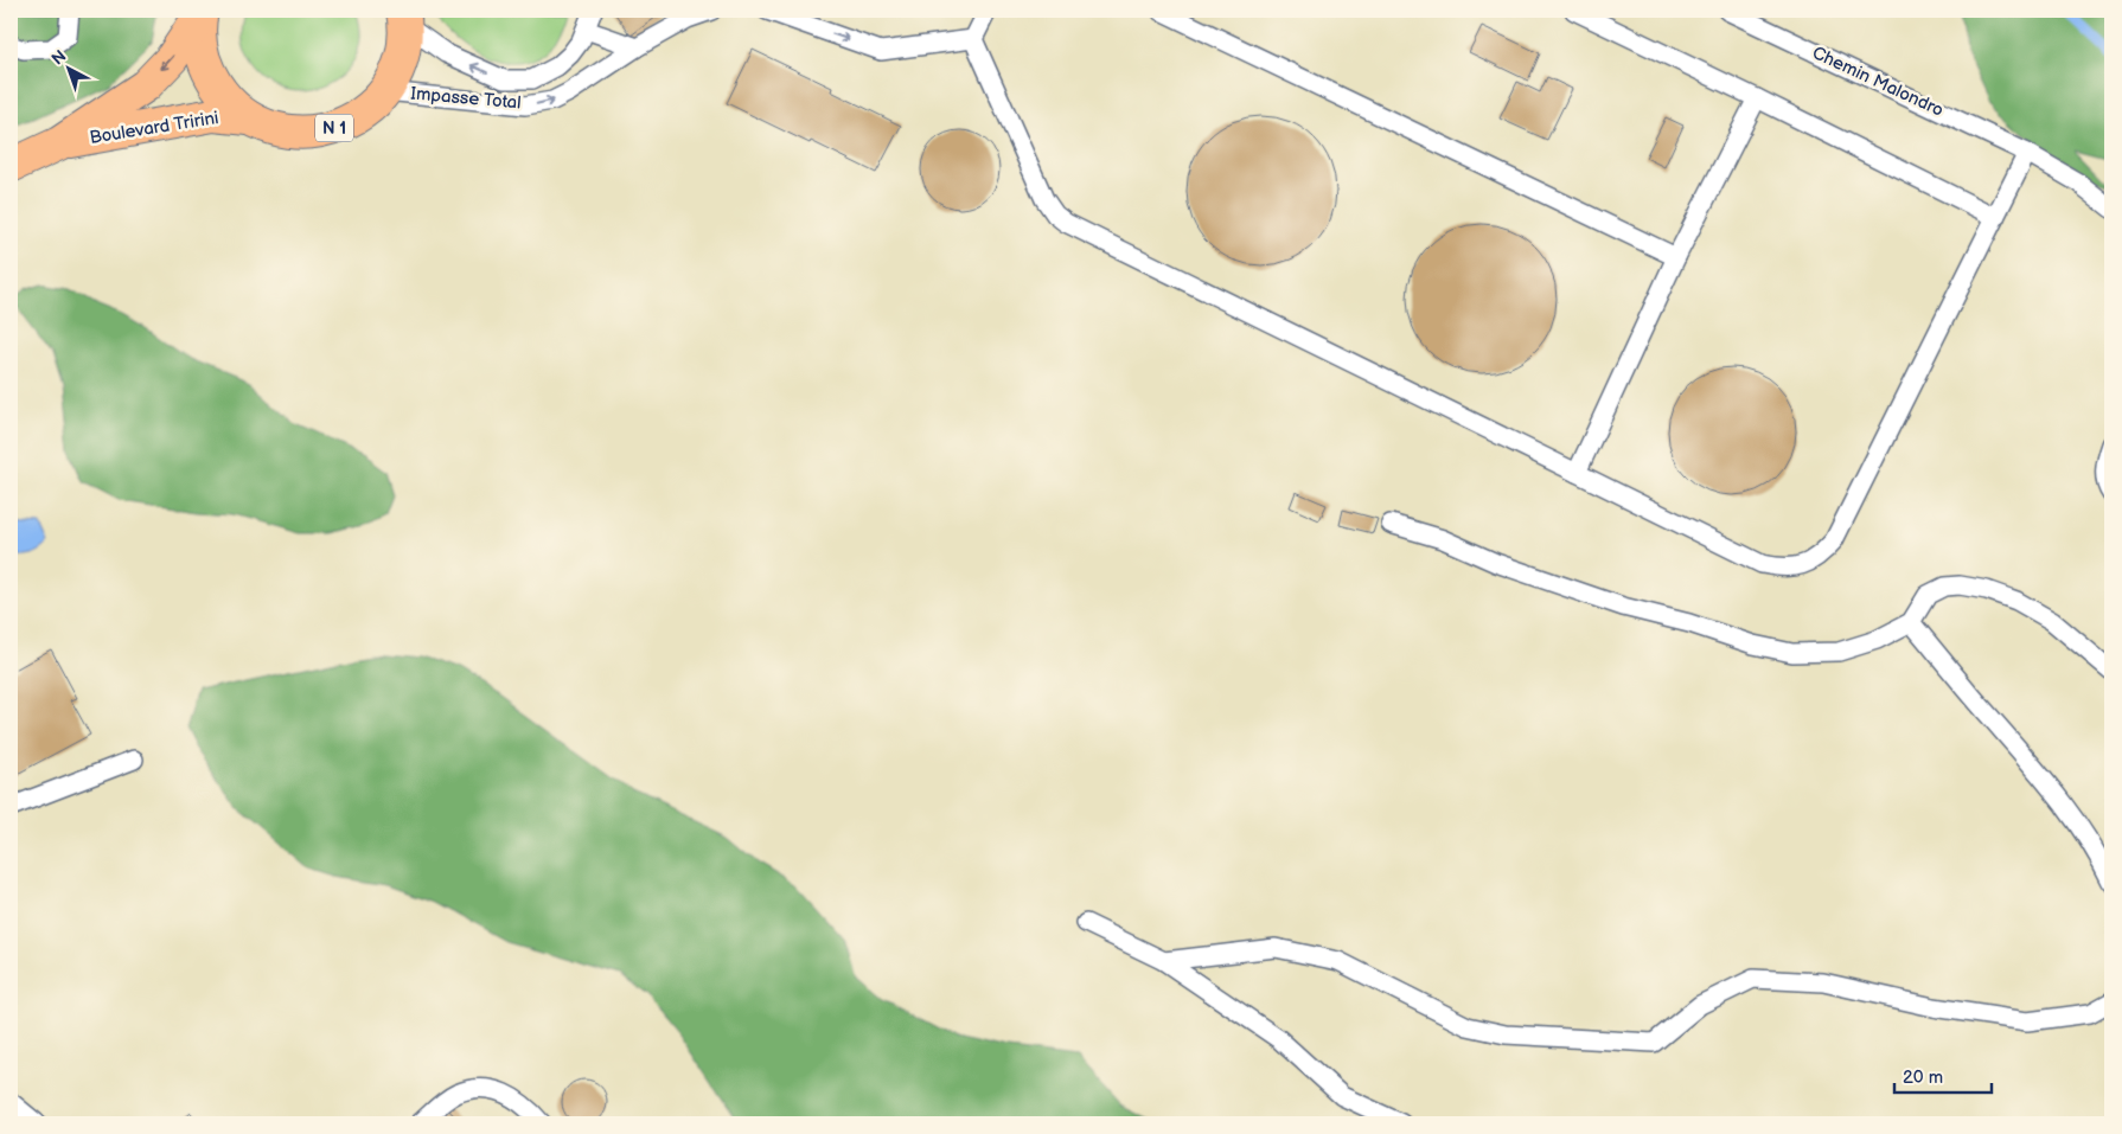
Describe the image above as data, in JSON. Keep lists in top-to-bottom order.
{
  "streets": {
    "main road": ["Boulevard Tririni", "N 1"],
    "lane": ["Chemin Malondro", "Impasse Total"]
  },
  "crossings": [
    ["Impasse Total", "N 1"],
    ["Boulevard Tririni", "N 1"]
  ],
  "one_way": ["Boulevard Tririni"],
  "scale_bar": "20 m",
  "north": "top left"
}
